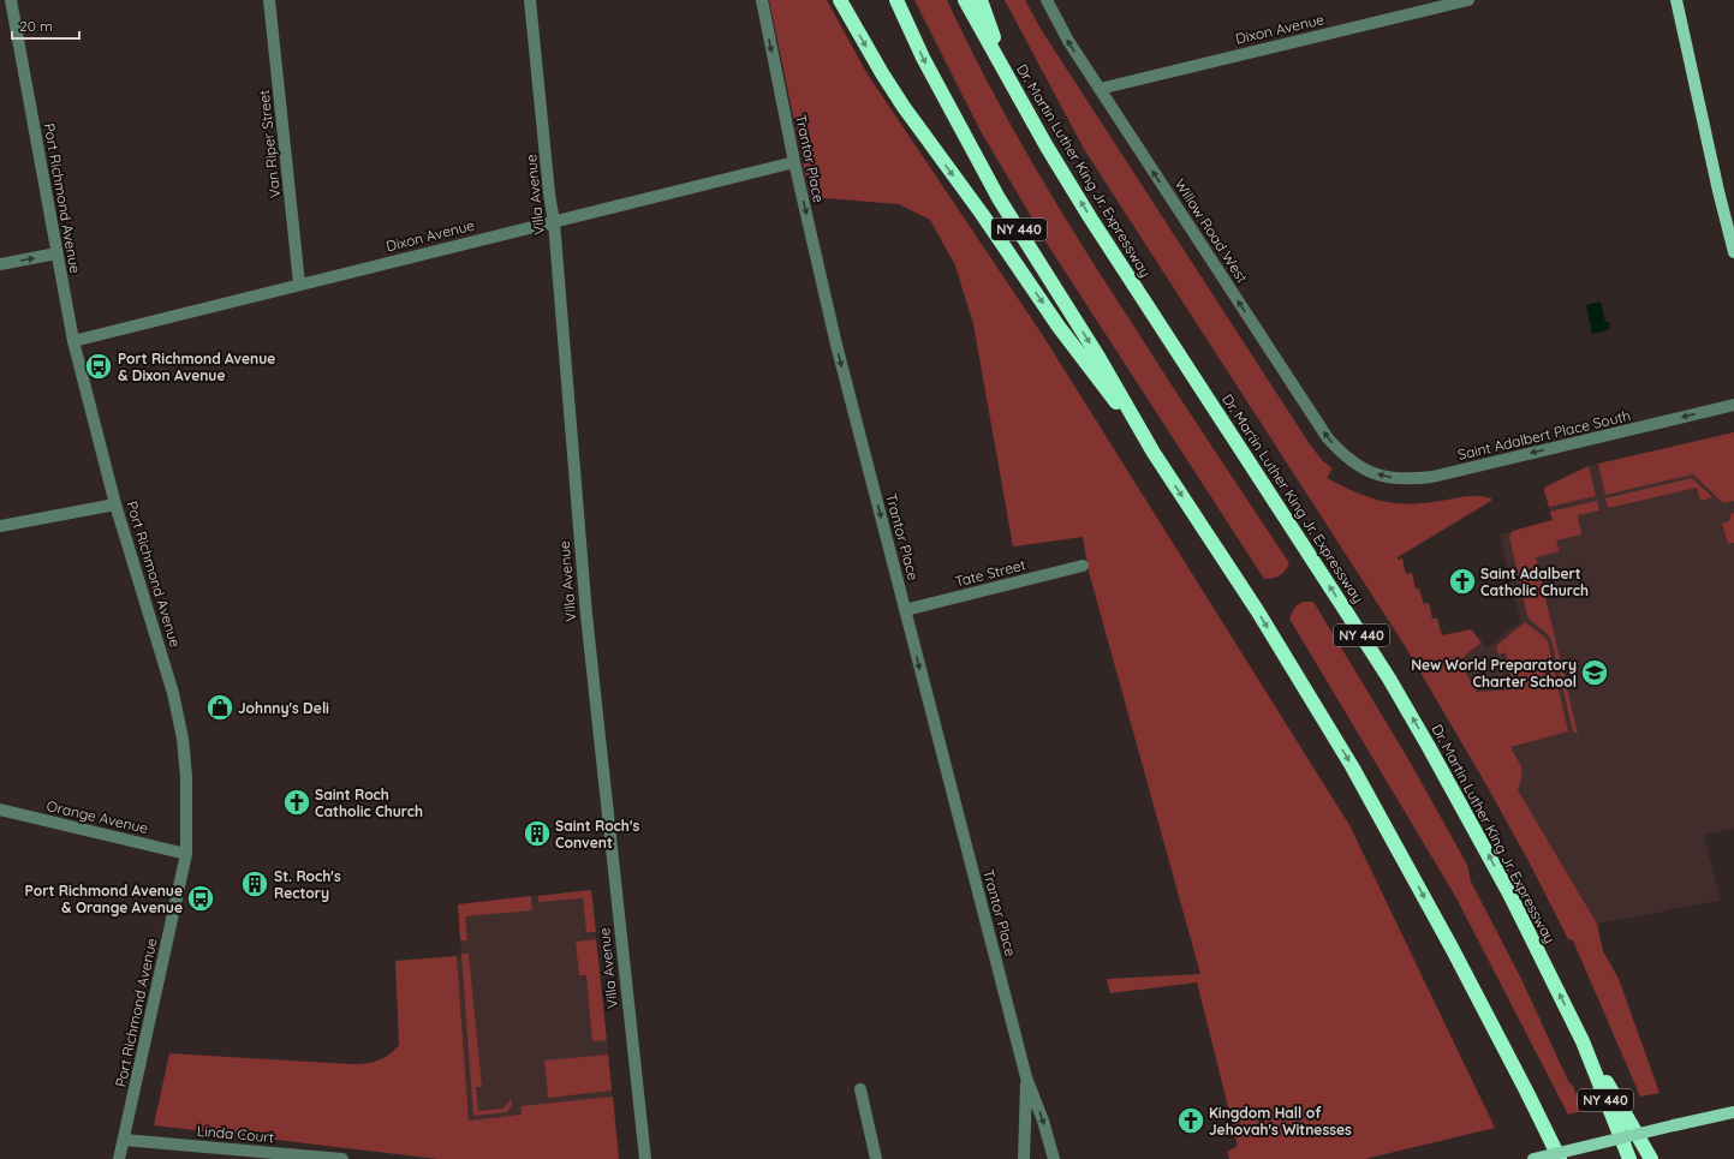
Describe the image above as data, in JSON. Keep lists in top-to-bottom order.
{
  "streets": {
    "highway": ["Dr. Martin Luther King Jr. Expressway", "NY 440"],
    "street": [
      "Dixon Avenue",
      "Van Riper Street",
      "Trantor Place",
      "Villa Avenue",
      "Port Richmond Avenue",
      "Willow Road West",
      "Saint Adalbert Place South",
      "Tate Street",
      "Orange Avenue",
      "Linda Court"
    ]
  },
  "crossings": [
    ["Dixon Avenue", "Van Riper Street"],
    ["Dixon Avenue", "Trantor Place"],
    ["Dixon Avenue", "Villa Avenue"],
    ["Dixon Avenue", "Port Richmond Avenue"],
    ["Dixon Avenue", "Willow Road West"],
    ["Trantor Place", "Tate Street"],
    ["Port Richmond Avenue", "Orange Avenue"],
    ["Port Richmond Avenue", "Linda Court"],
    ["Willow Road West", "Saint Adalbert Place South"]
  ],
  "one_way": ["Trantor Place", "Willow Road West", "Saint Adalbert Place South"],
  "places": {
    "bus stop": ["Port Richmond Avenue & Dixon Avenue", "Port Richmond Avenue & Orange Avenue"],
    "church": ["Saint Adalbert Catholic Church", "Saint Roch Catholic Church", "Kingdom Hall of Jehovah's Witnesses"],
    "school or university": ["New World Preparatory Charter School"],
    "shop": ["Johnny's Deli"],
    "building": ["Saint Roch's Convent", "St. Roch's Rectory"]
  },
  "scale_bar": "20 m"
}
